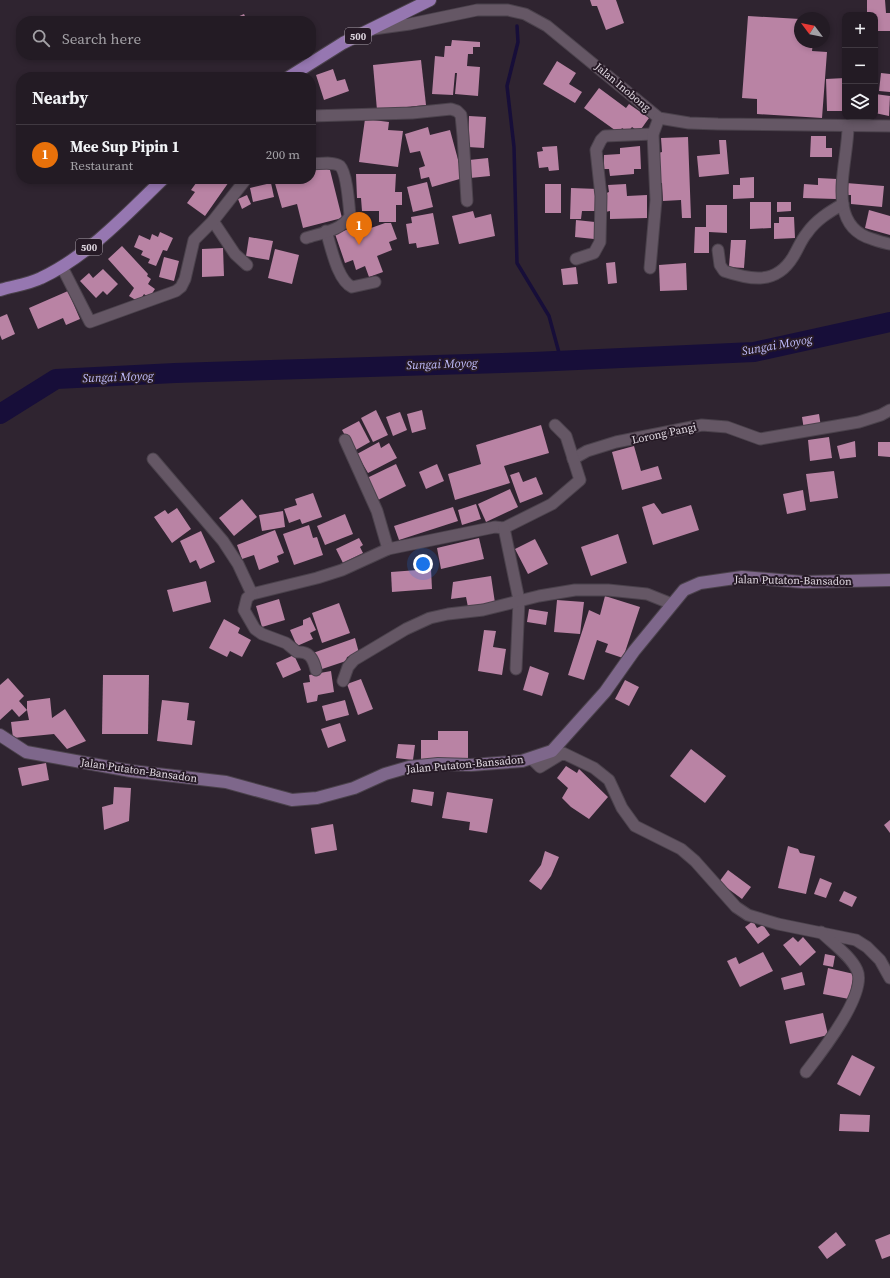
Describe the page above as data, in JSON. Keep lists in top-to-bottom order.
{
  "streets": {
    "main road": ["500"],
    "street": ["Jalan Inobong", "Lorong Pangi", "Jalan Putaton-Bansadon"]
  },
  "crossings": [
    ["500", "Jalan Inobong"]
  ],
  "water": ["Sungai Moyog"],
  "north": "top left",
  "page": {
    "map_buttons": ["+", "−"],
    "search": "Search here",
    "heading": "Nearby",
    "list": [
      {
        "mark": "1",
        "name": "Mee Sup Pipin 1",
        "note": "Restaurant",
        "value": "200 m"
      }
    ],
    "pins": "1"
  }
}
